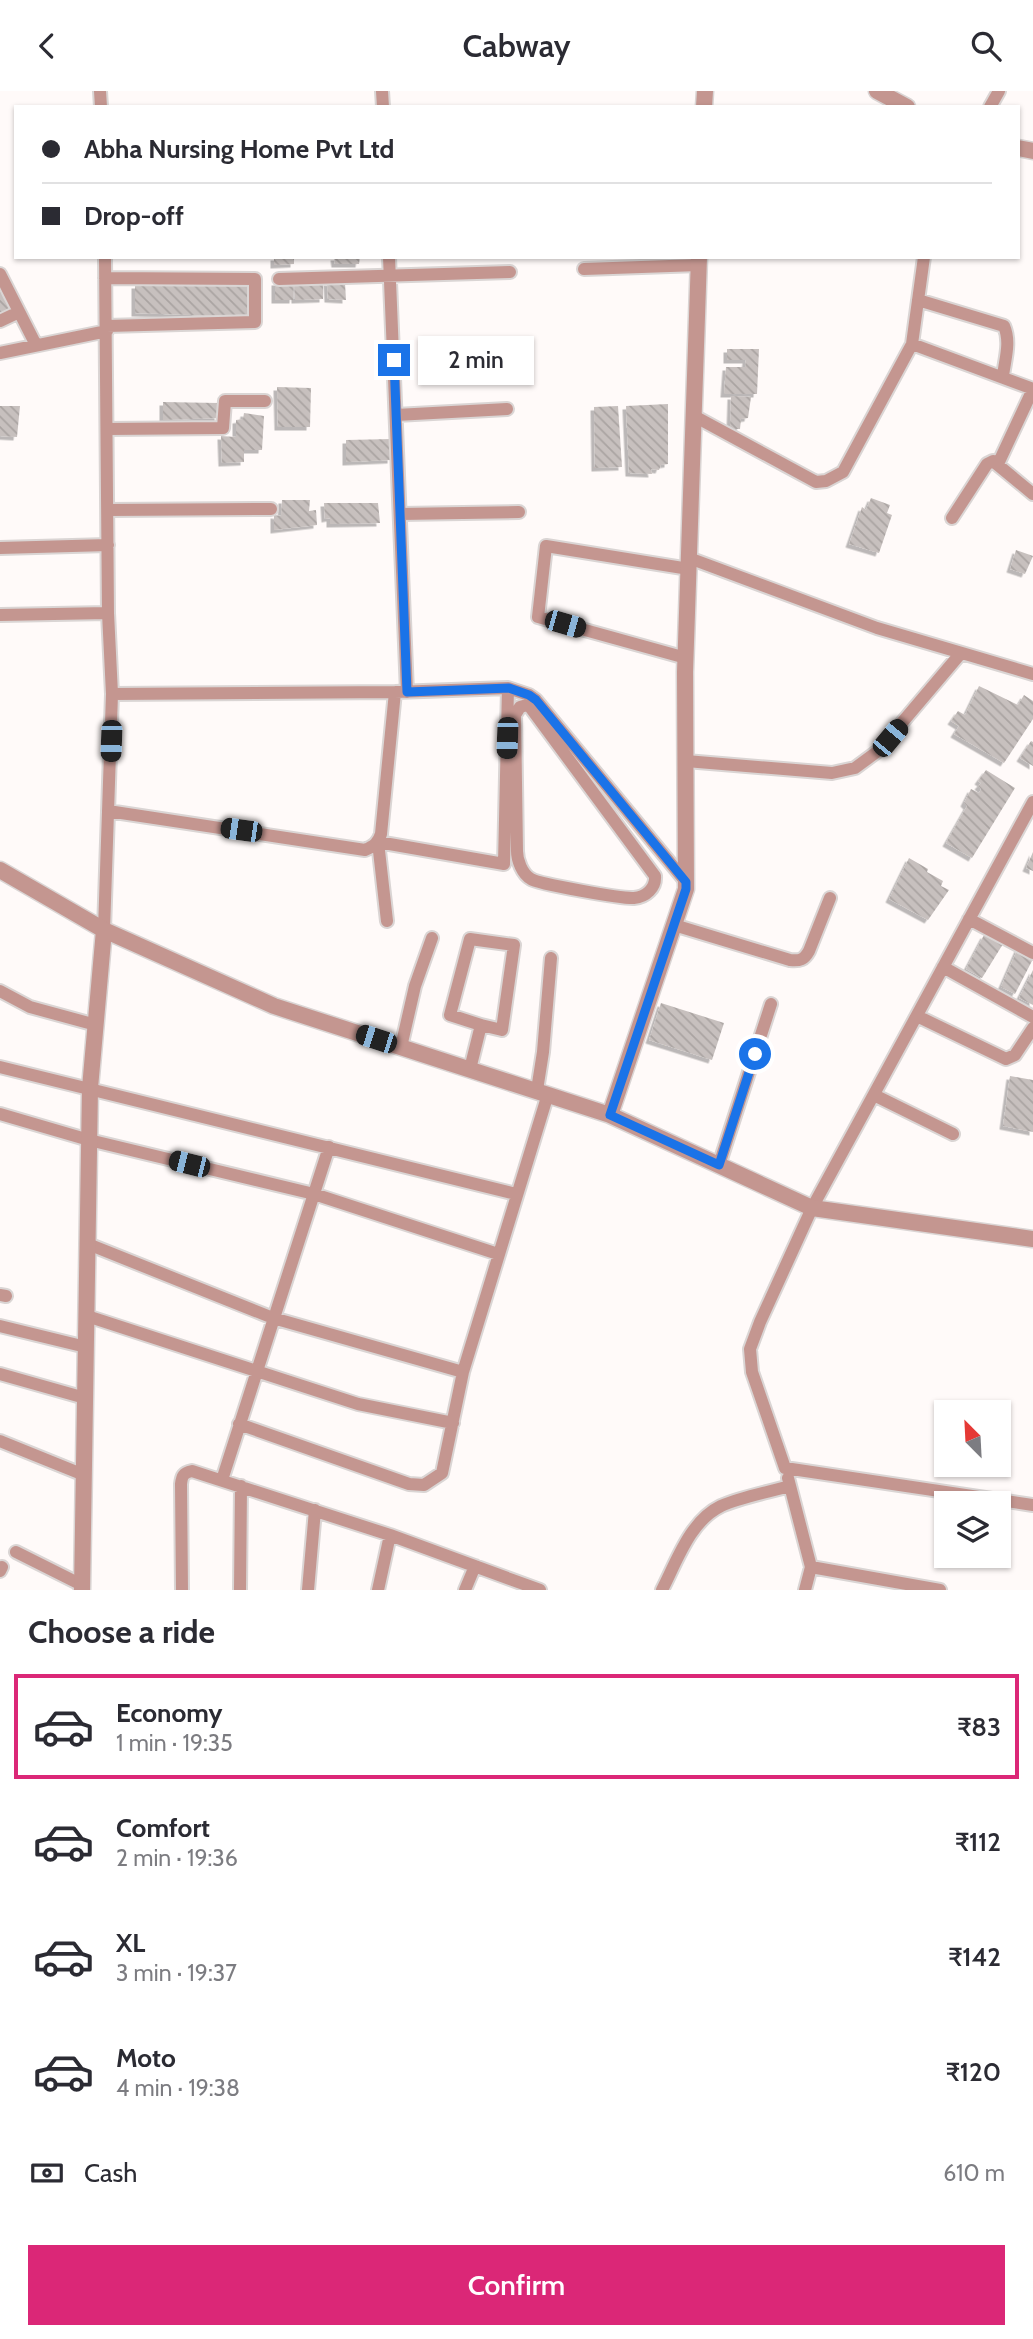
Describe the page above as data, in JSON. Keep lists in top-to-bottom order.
{
  "north": "top left",
  "page": {
    "header": "Cabway",
    "banner": ["Abha Nursing Home Pvt Ltd", "Drop-off"],
    "bubble": "2 min",
    "heading": "Choose a ride",
    "list": [
      {
        "name": "Economy",
        "note": "1 min · 19:35",
        "value": "₹83"
      },
      {
        "name": "Comfort",
        "note": "2 min · 19:36",
        "value": "₹112"
      },
      {
        "name": "XL",
        "note": "3 min · 19:37",
        "value": "₹142"
      },
      {
        "name": "Moto",
        "note": "4 min · 19:38",
        "value": "₹120"
      }
    ],
    "pay": ["Cash", "610 m"],
    "buttons": "Confirm"
  }
}
